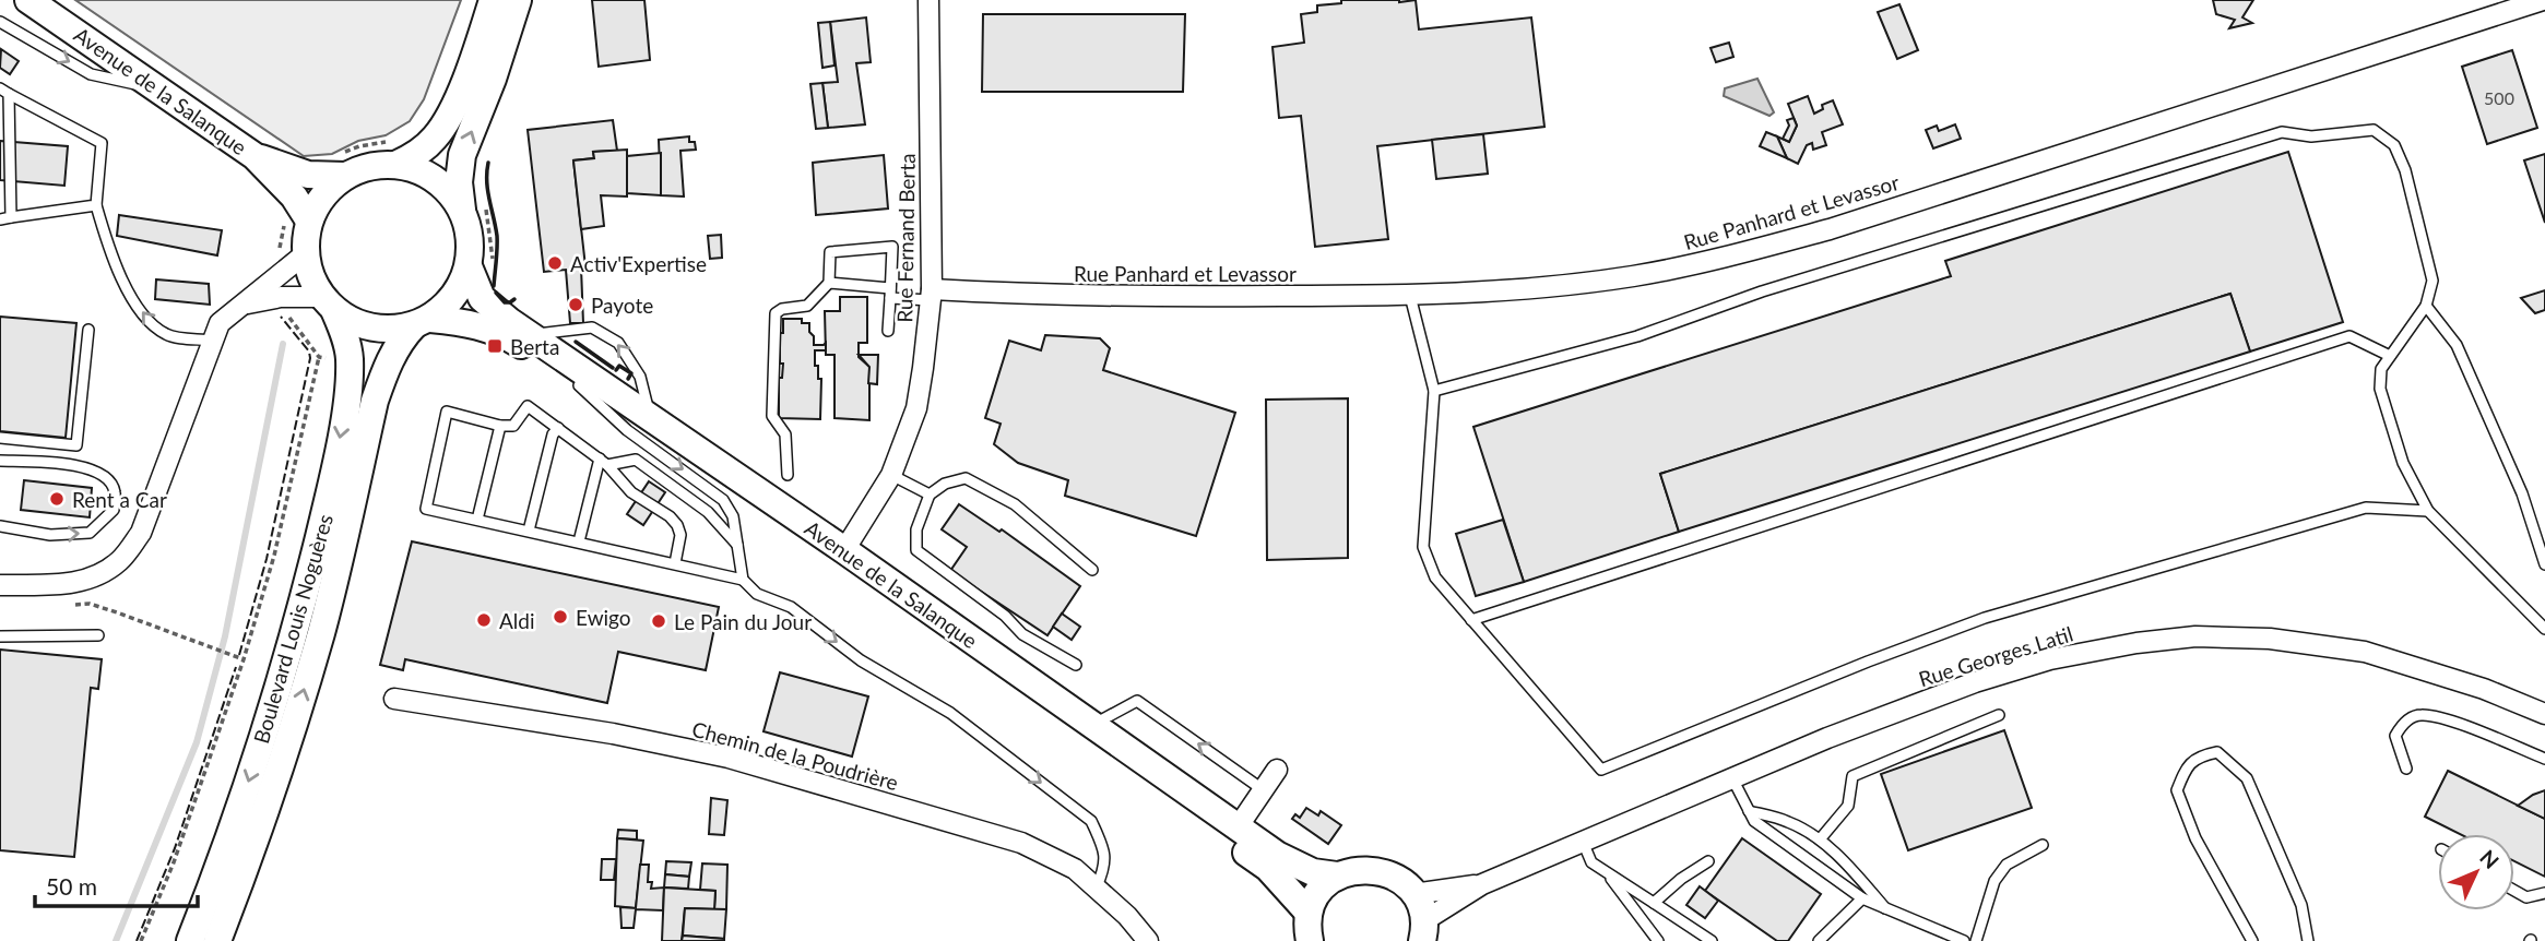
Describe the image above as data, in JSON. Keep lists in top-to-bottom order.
{
  "streets": {
    "main road": ["Avenue de la Salanque", "Boulevard Louis Noguères"],
    "street": [
      "Rue Panhard et Levassor",
      "Rue Fernand Berta",
      "Rue Georges Latil",
      "Chemin de la Poudrière"
    ]
  },
  "crossings": [
    ["Avenue de la Salanque", "Rue Fernand Berta"],
    ["Avenue de la Salanque", "Boulevard Louis Noguères"],
    ["Rue Panhard et Levassor", "Rue Fernand Berta"]
  ],
  "places": {
    "other": [
      "Activ'Expertise",
      "Payote",
      "Rent a Car",
      "Ewigo",
      "Aldi",
      "Le Pain du Jour"
    ],
    "transit": ["Berta"]
  },
  "house_numbers": ["500"],
  "scale_bar": "50 m",
  "north": "top right"
}
